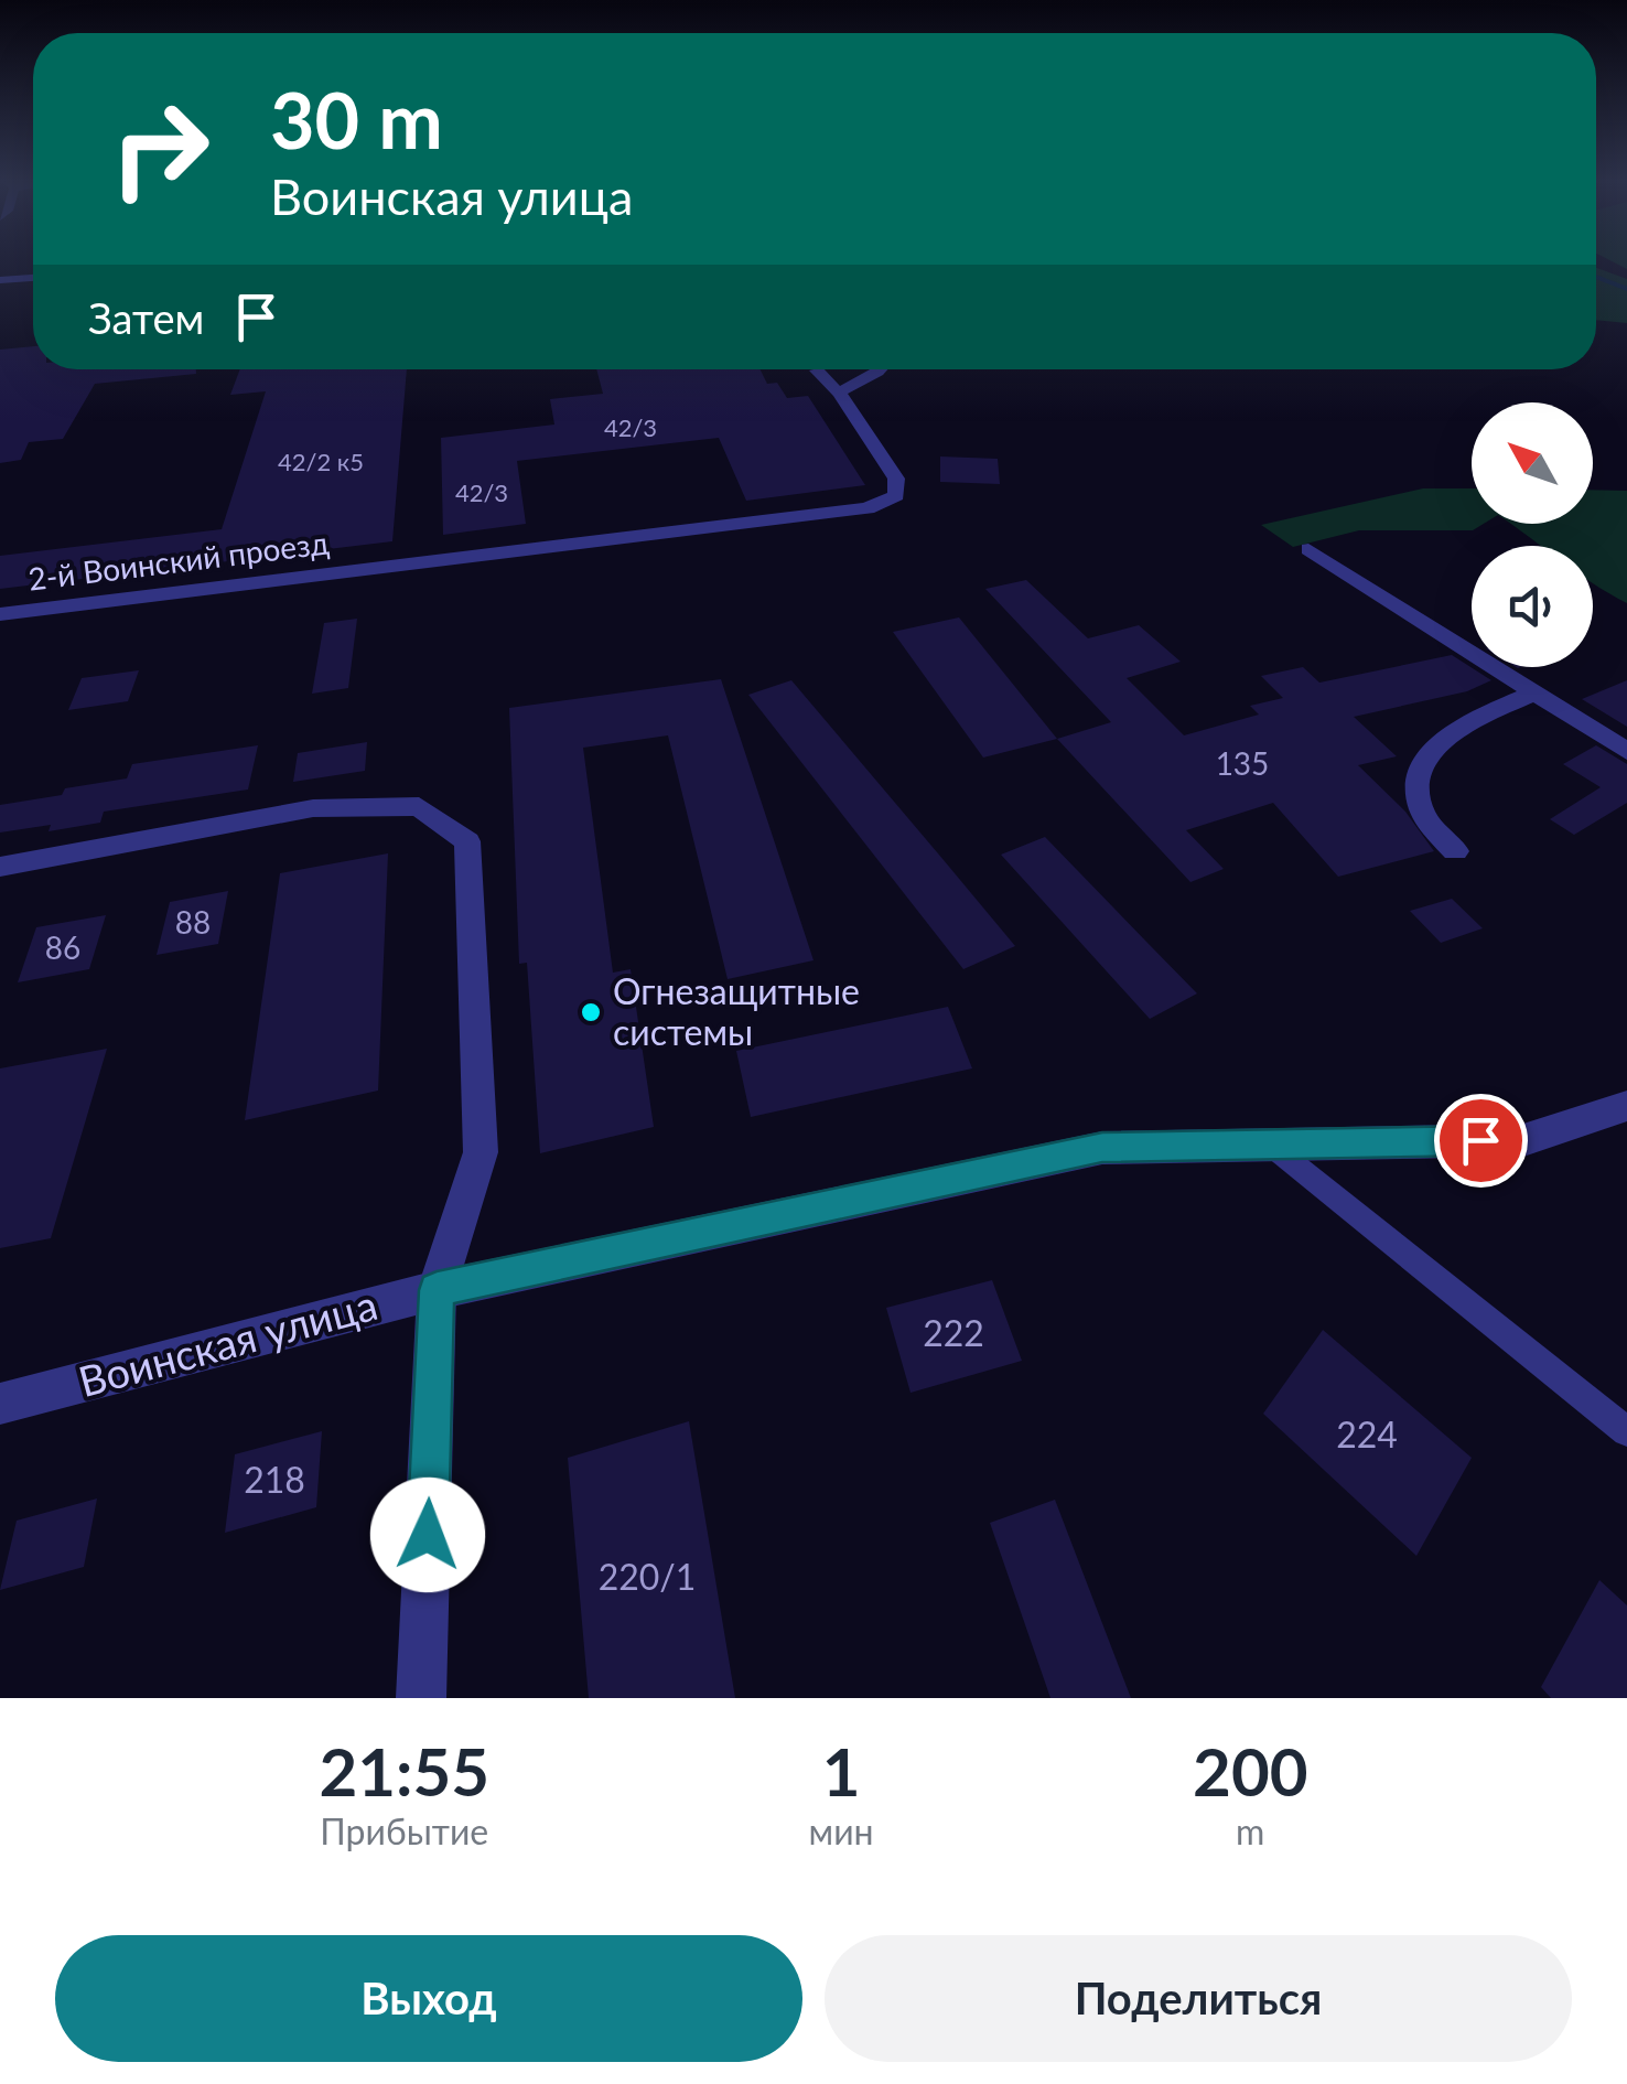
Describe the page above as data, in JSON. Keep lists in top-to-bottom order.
{
  "streets": {
    "street": ["2-й Воинский проезд", "Воинская улица"]
  },
  "places": ["Огнезащитные системы"],
  "house_numbers": [
    "42/3",
    "42/2 к5",
    "42/3",
    "135",
    "88",
    "86",
    "222",
    "224",
    "218",
    "220/1"
  ],
  "north": "top left",
  "page": {
    "turn": ["30 m", "Воинская улица"],
    "then": "Затем",
    "eta": [
      "21:55",
      "Прибытие",
      "1",
      "мин",
      "200",
      "m"
    ],
    "buttons": ["Выход", "Поделиться"]
  }
}
